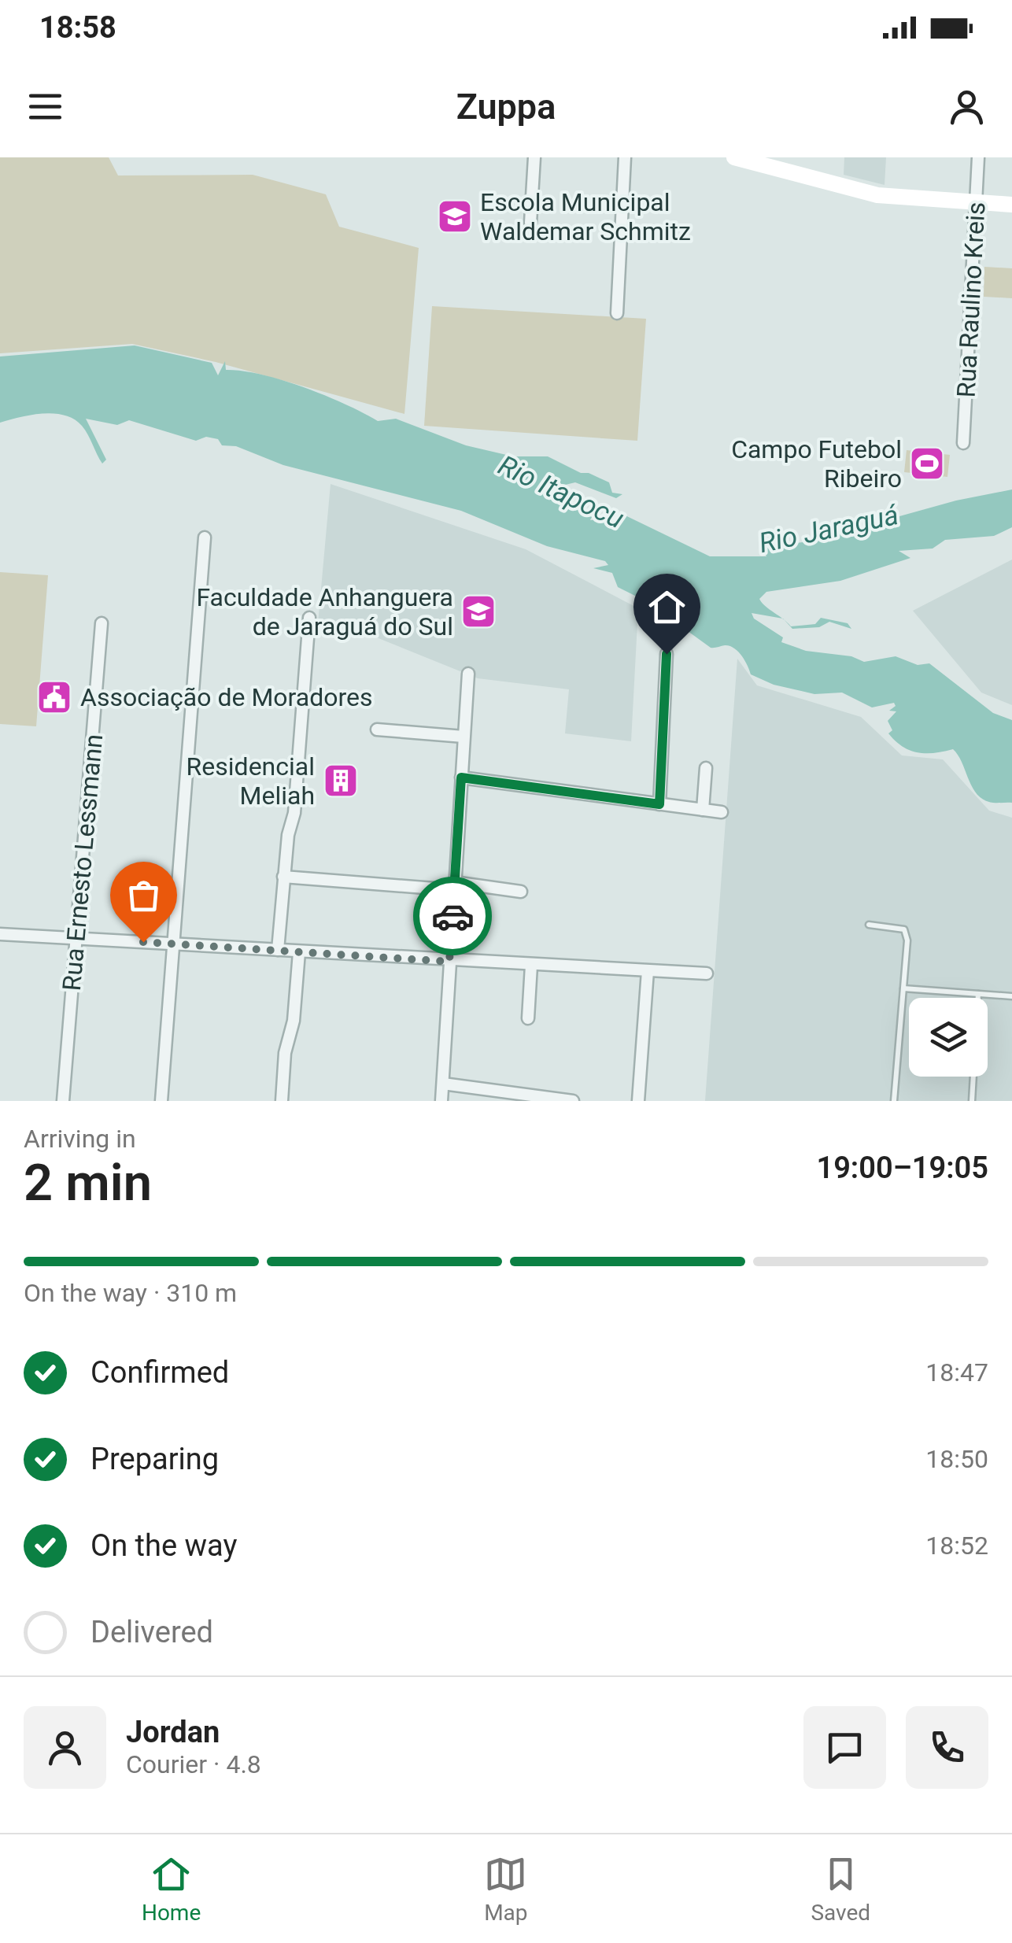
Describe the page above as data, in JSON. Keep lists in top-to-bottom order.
{
  "streets": {
    "street": ["Rua Raulino Kreis", "Rua Ernesto Lessmann"]
  },
  "water": ["Rio Itapocu", "Rio Jaraguá"],
  "places": {
    "school or university": ["Escola Municipal Waldemar Schmitz", "Faculdade Anhanguera de Jaraguá do Sul"],
    "sports": ["Campo Futebol Ribeiro"],
    "public building": ["Associação de Moradores"],
    "building": ["Residencial Meliah"]
  },
  "page": {
    "status": "18:58",
    "header": "Zuppa",
    "heading": ["2 min", "Arriving in", "19:00–19:05"],
    "panel": ["Jordan", "Courier · 4.8"],
    "bar": "On the way · 310 m",
    "list": [
      ["Confirmed", "18:47"],
      ["Preparing", "18:50"],
      ["On the way", "18:52"],
      "Delivered"
    ],
    "tabs": ["Home", "Map", "Saved"]
  }
}
